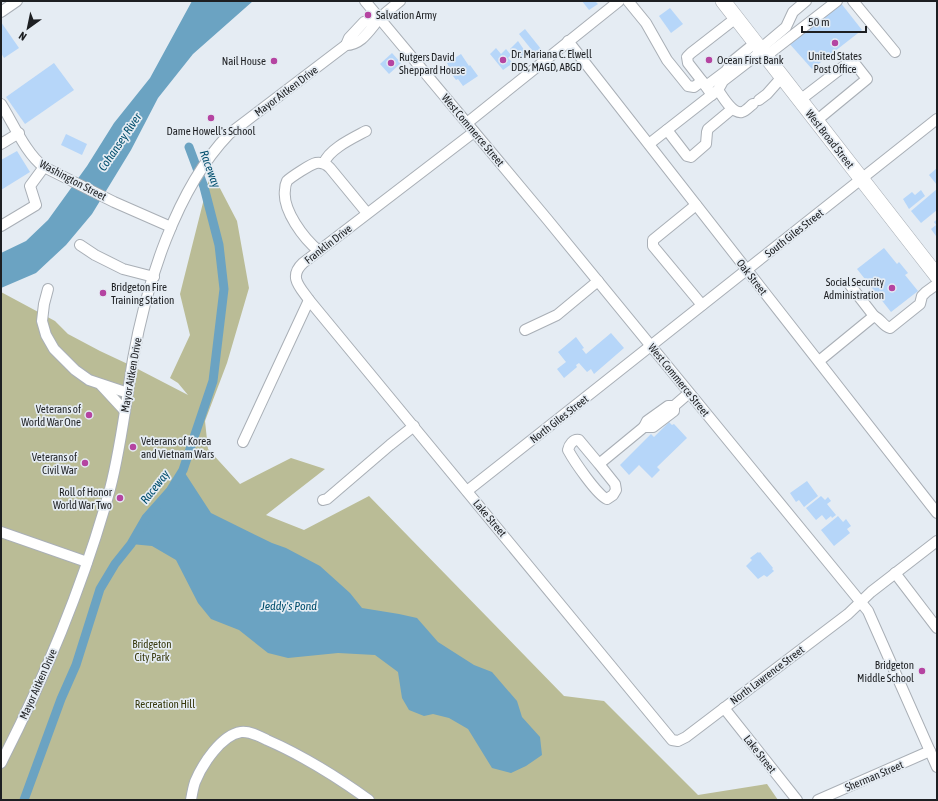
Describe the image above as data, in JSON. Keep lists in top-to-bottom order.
{
  "streets": {
    "highway": ["West Broad Street"],
    "street": [
      "Mayor Aitken Drive",
      "West Commerce Street",
      "Washington Street",
      "South Giles Street",
      "Franklin Drive",
      "Oak Street",
      "North Giles Street",
      "Lake Street",
      "North Lawrence Street",
      "Sherman Street"
    ]
  },
  "crossings": [
    ["Mayor Aitken Drive", "West Commerce Street"],
    ["Mayor Aitken Drive", "Washington Street"],
    ["West Commerce Street", "South Giles Street"],
    ["West Commerce Street", "Franklin Drive"],
    ["West Commerce Street", "North Giles Street"],
    ["West Commerce Street", "North Lawrence Street"],
    ["West Commerce Street", "Sherman Street"],
    ["West Broad Street", "South Giles Street"],
    ["South Giles Street", "Oak Street"],
    ["South Giles Street", "North Giles Street"],
    ["Franklin Drive", "Lake Street"],
    ["North Giles Street", "Lake Street"],
    ["Lake Street", "North Lawrence Street"]
  ],
  "water": ["Cohansey River", "Raceway", "Jeddy's Pond"],
  "parks": ["Bridgeton City Park", "Recreation Hill"],
  "places": [
    "Salvation Army",
    "United States Post Office",
    "Dr. Mariana C. Elwell DDS, MAGD, ABGD",
    "Ocean First Bank",
    "Nail House",
    "Rutgers David Sheppard House",
    "Dame Howell's School",
    "Social Security Administration",
    "Bridgeton Fire Training Station",
    "Veterans of World War One",
    "Veterans of Korea and Vietnam Wars",
    "Veterans of Civil War",
    "Roll of Honor World War Two",
    "Bridgeton Middle School"
  ],
  "scale_bar": "50 m",
  "north": "bottom left"
}
